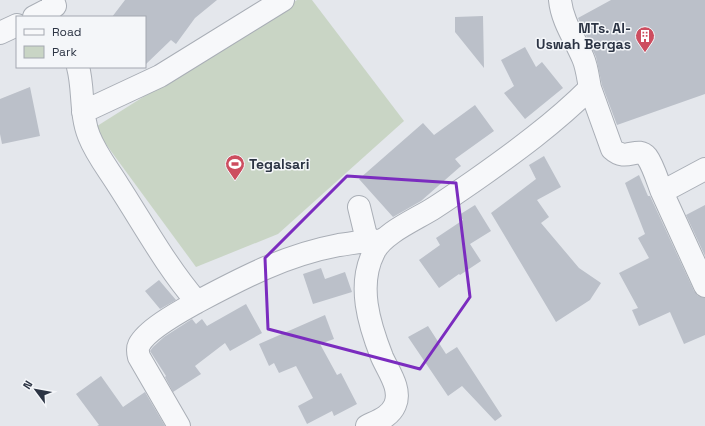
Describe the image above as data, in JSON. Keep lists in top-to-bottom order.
{
  "places": {
    "building": ["MTs. Al- Uswah Bergas"],
    "sports": ["Tegalsari"]
  },
  "legend": ["Road", "Park"],
  "north": "top left"
}
